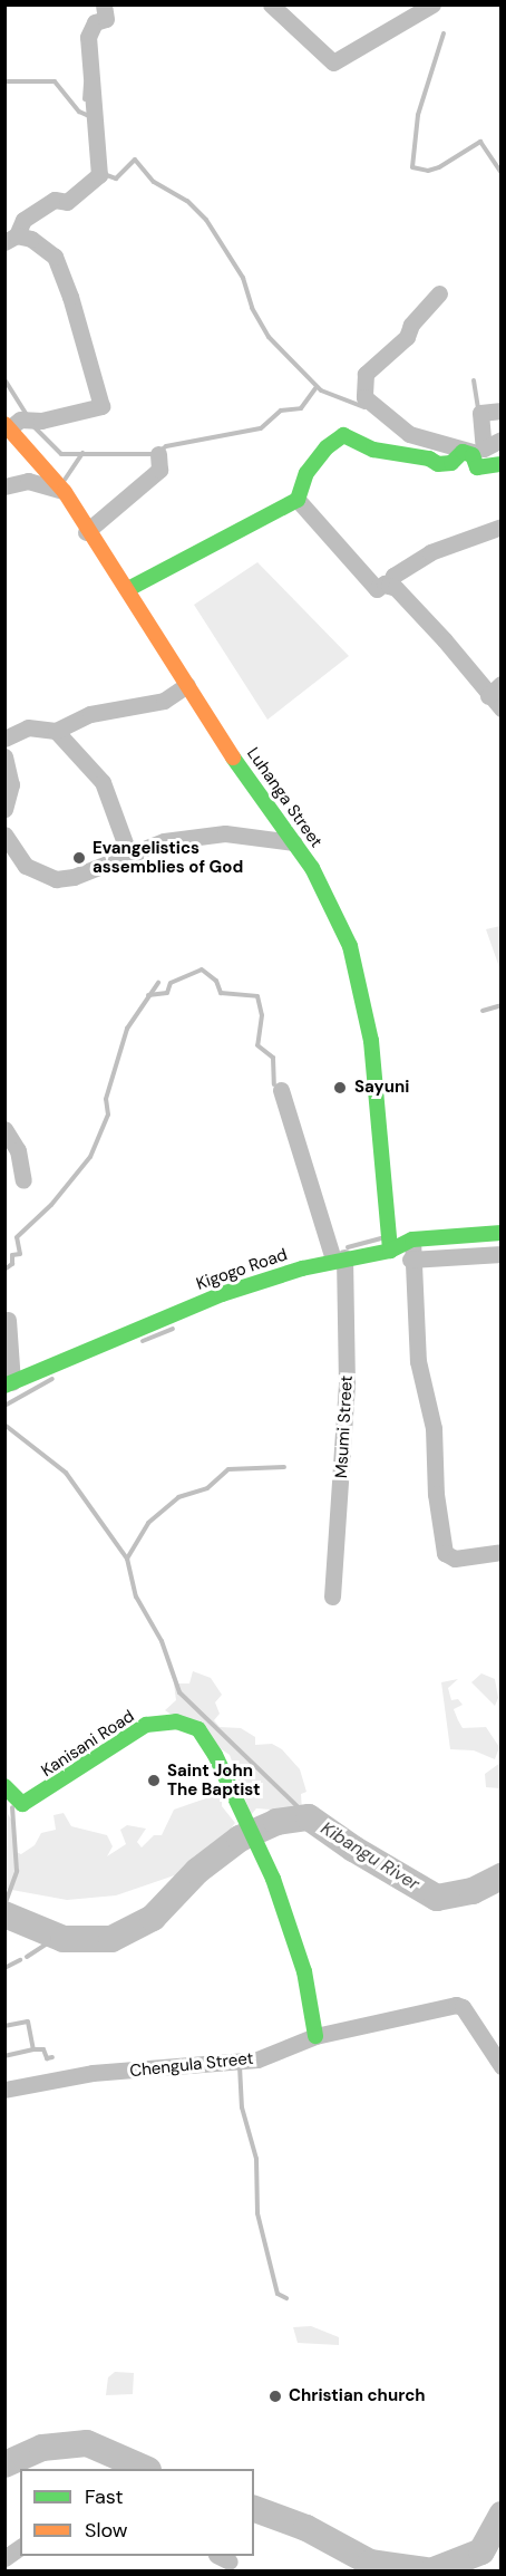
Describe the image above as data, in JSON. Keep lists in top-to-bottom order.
{
  "streets": {
    "street": [
      "Luhanga Street",
      "Kigogo Road",
      "Msumi Street",
      "Kanisani Road",
      "Chengula Street"
    ]
  },
  "crossings": [
    ["Luhanga Street", "Kigogo Road"],
    ["Kigogo Road", "Msumi Street"],
    ["Kanisani Road", "Chengula Street"]
  ],
  "water": ["Kibangu River"],
  "places": [
    "Evangelistics assemblies of God",
    "Sayuni",
    "Saint John The Baptist",
    "Christian church"
  ],
  "legend": ["Fast", "Slow"]
}
